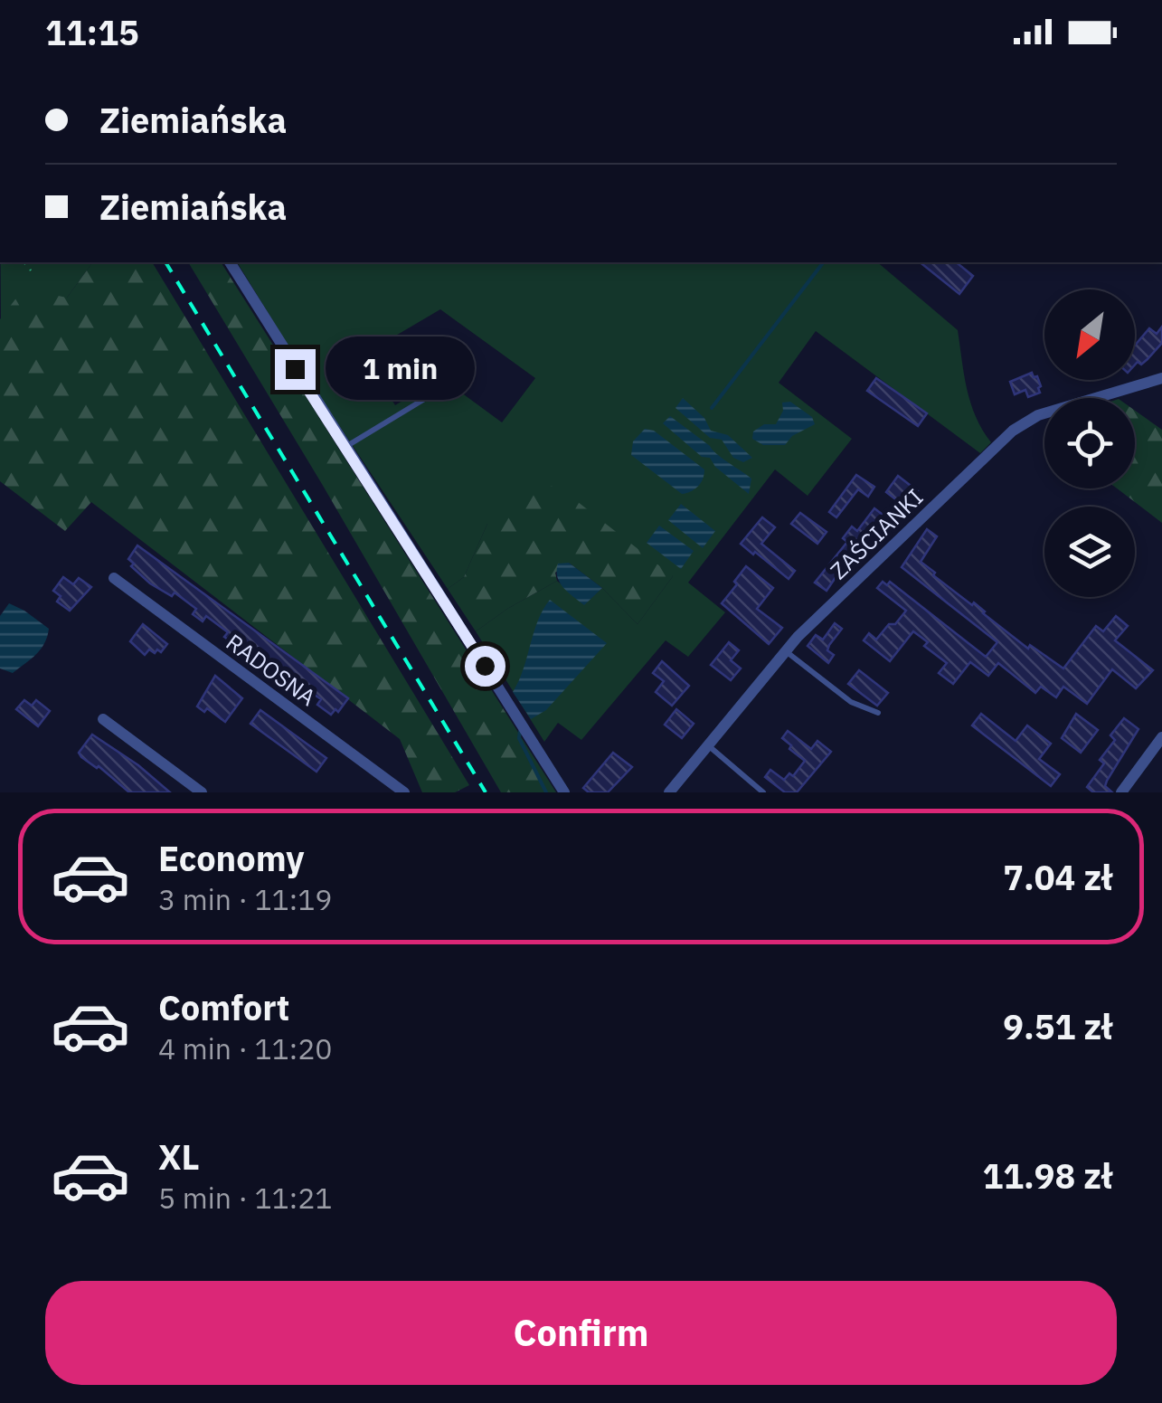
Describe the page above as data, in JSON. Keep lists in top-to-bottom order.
{
  "streets": {
    "street": ["ZAŚCIANKI", "RADOSNA"]
  },
  "north": "bottom left",
  "page": {
    "status": "11:15",
    "banner": ["Ziemiańska", "Ziemiańska"],
    "bubble": "1 min",
    "list": [
      {
        "name": "Economy",
        "note": "3 min · 11:19",
        "value": "7.04 zł"
      },
      {
        "name": "Comfort",
        "note": "4 min · 11:20",
        "value": "9.51 zł"
      },
      {
        "name": "XL",
        "note": "5 min · 11:21",
        "value": "11.98 zł"
      }
    ],
    "buttons": "Confirm"
  }
}
